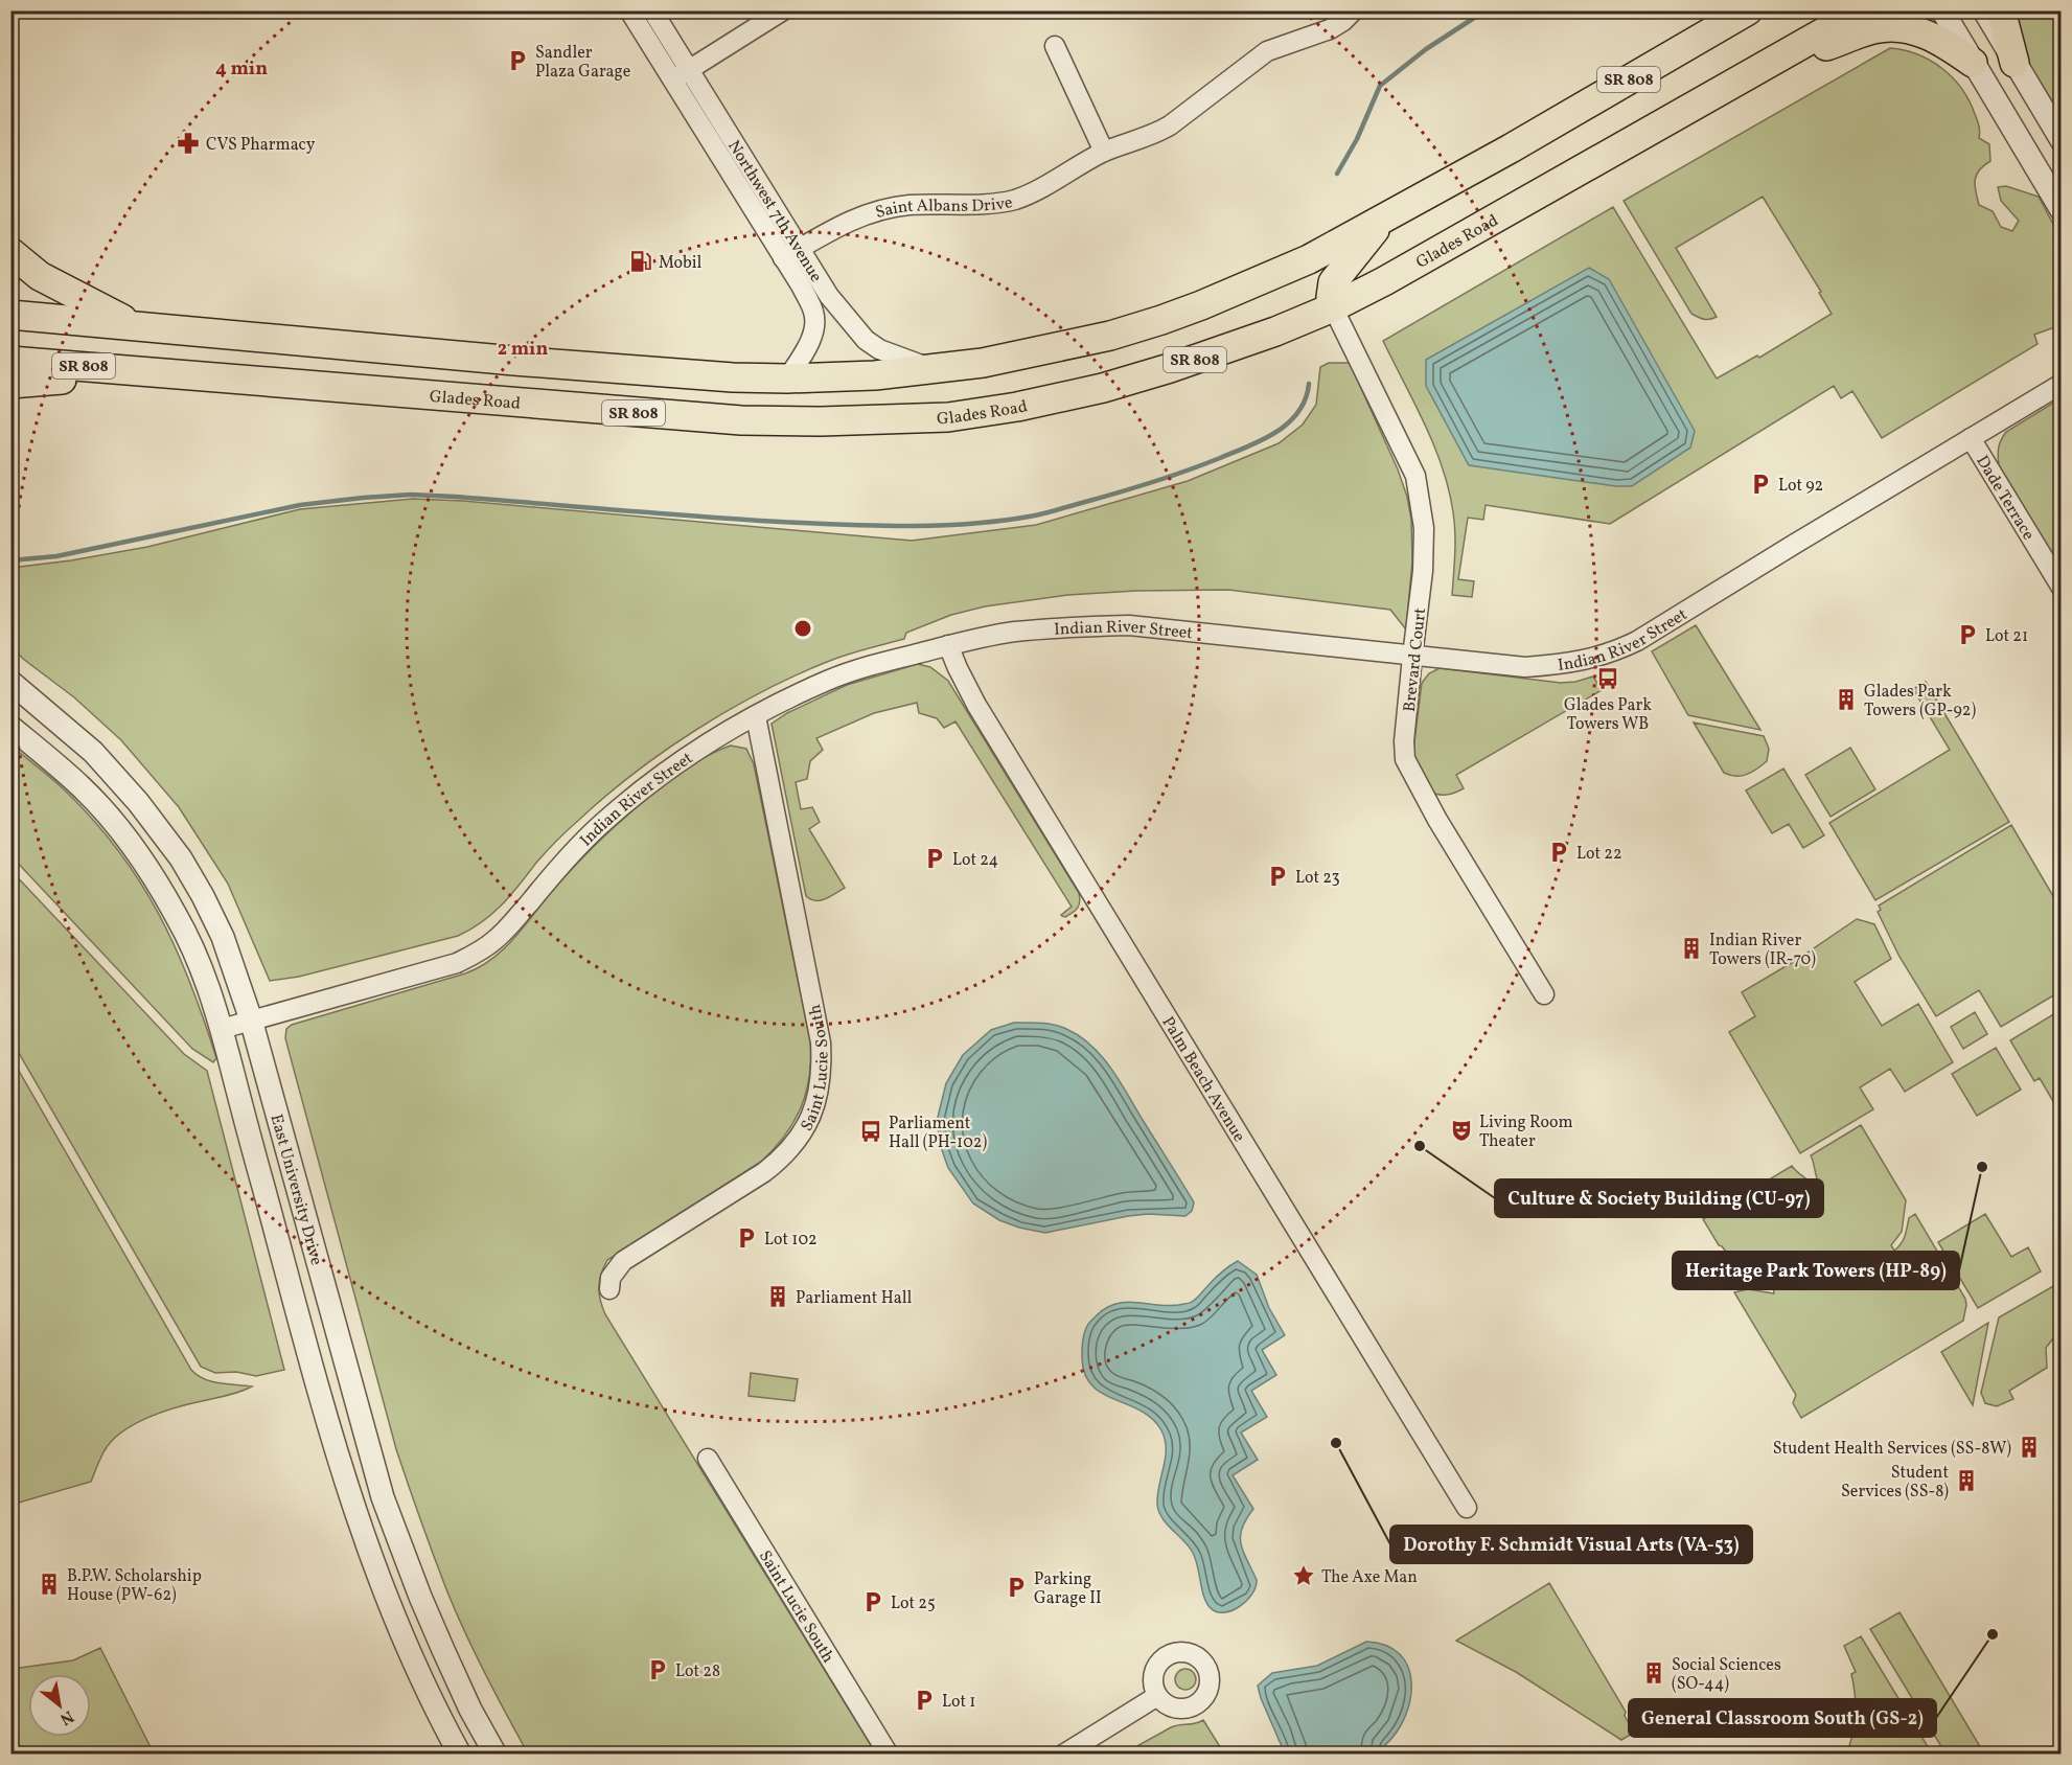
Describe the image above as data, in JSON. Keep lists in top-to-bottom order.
{
  "streets": {
    "main road": ["SR 808", "Glades Road"],
    "street": [
      "Saint Albans Drive",
      "Northwest 7th Avenue",
      "Dade Terrace",
      "Indian River Street",
      "Brevard Court",
      "Saint Lucie South",
      "Palm Beach Avenue",
      "East University Drive"
    ]
  },
  "crossings": [
    ["SR 808", "Northwest 7th Avenue"],
    ["Saint Albans Drive", "Northwest 7th Avenue"],
    ["Glades Road", "Brevard Court"],
    ["Dade Terrace", "Indian River Street"],
    ["Indian River Street", "Brevard Court"],
    ["Indian River Street", "Saint Lucie South"],
    ["Indian River Street", "Palm Beach Avenue"],
    ["Indian River Street", "East University Drive"]
  ],
  "places": {
    "parking": [
      "Sandler Plaza Garage",
      "Lot 92",
      "Lot 21",
      "Lot 22",
      "Lot 24",
      "Lot 23",
      "Lot 102",
      "Parking Garage II",
      "Lot 25",
      "Lot 28",
      "Lot 1"
    ],
    "pharmacy": ["CVS Pharmacy"],
    "fuel station": ["Mobil"],
    "bus stop": ["Glades Park Towers WB", "Parliament Hall (PH-102)"],
    "building": [
      "Glades Park Towers (GP-92)",
      "Indian River Towers (IR-70)",
      "Parliament Hall",
      "Student Health Services (SS-8W)",
      "Student Services (SS-8)",
      "B.P.W. Scholarship House (PW-62)",
      "Social Sciences (SO-44)"
    ],
    "theatre": ["Living Room Theater"],
    "other": [
      "Culture & Society Building (CU-97)",
      "Heritage Park Towers (HP-89)",
      "Dorothy F. Schmidt Visual Arts (VA-53)",
      "General Classroom South (GS-2)"
    ],
    "place": ["The Axe Man"]
  },
  "north": "bottom right",
  "rings": ["4 min", "2 min"]
}
